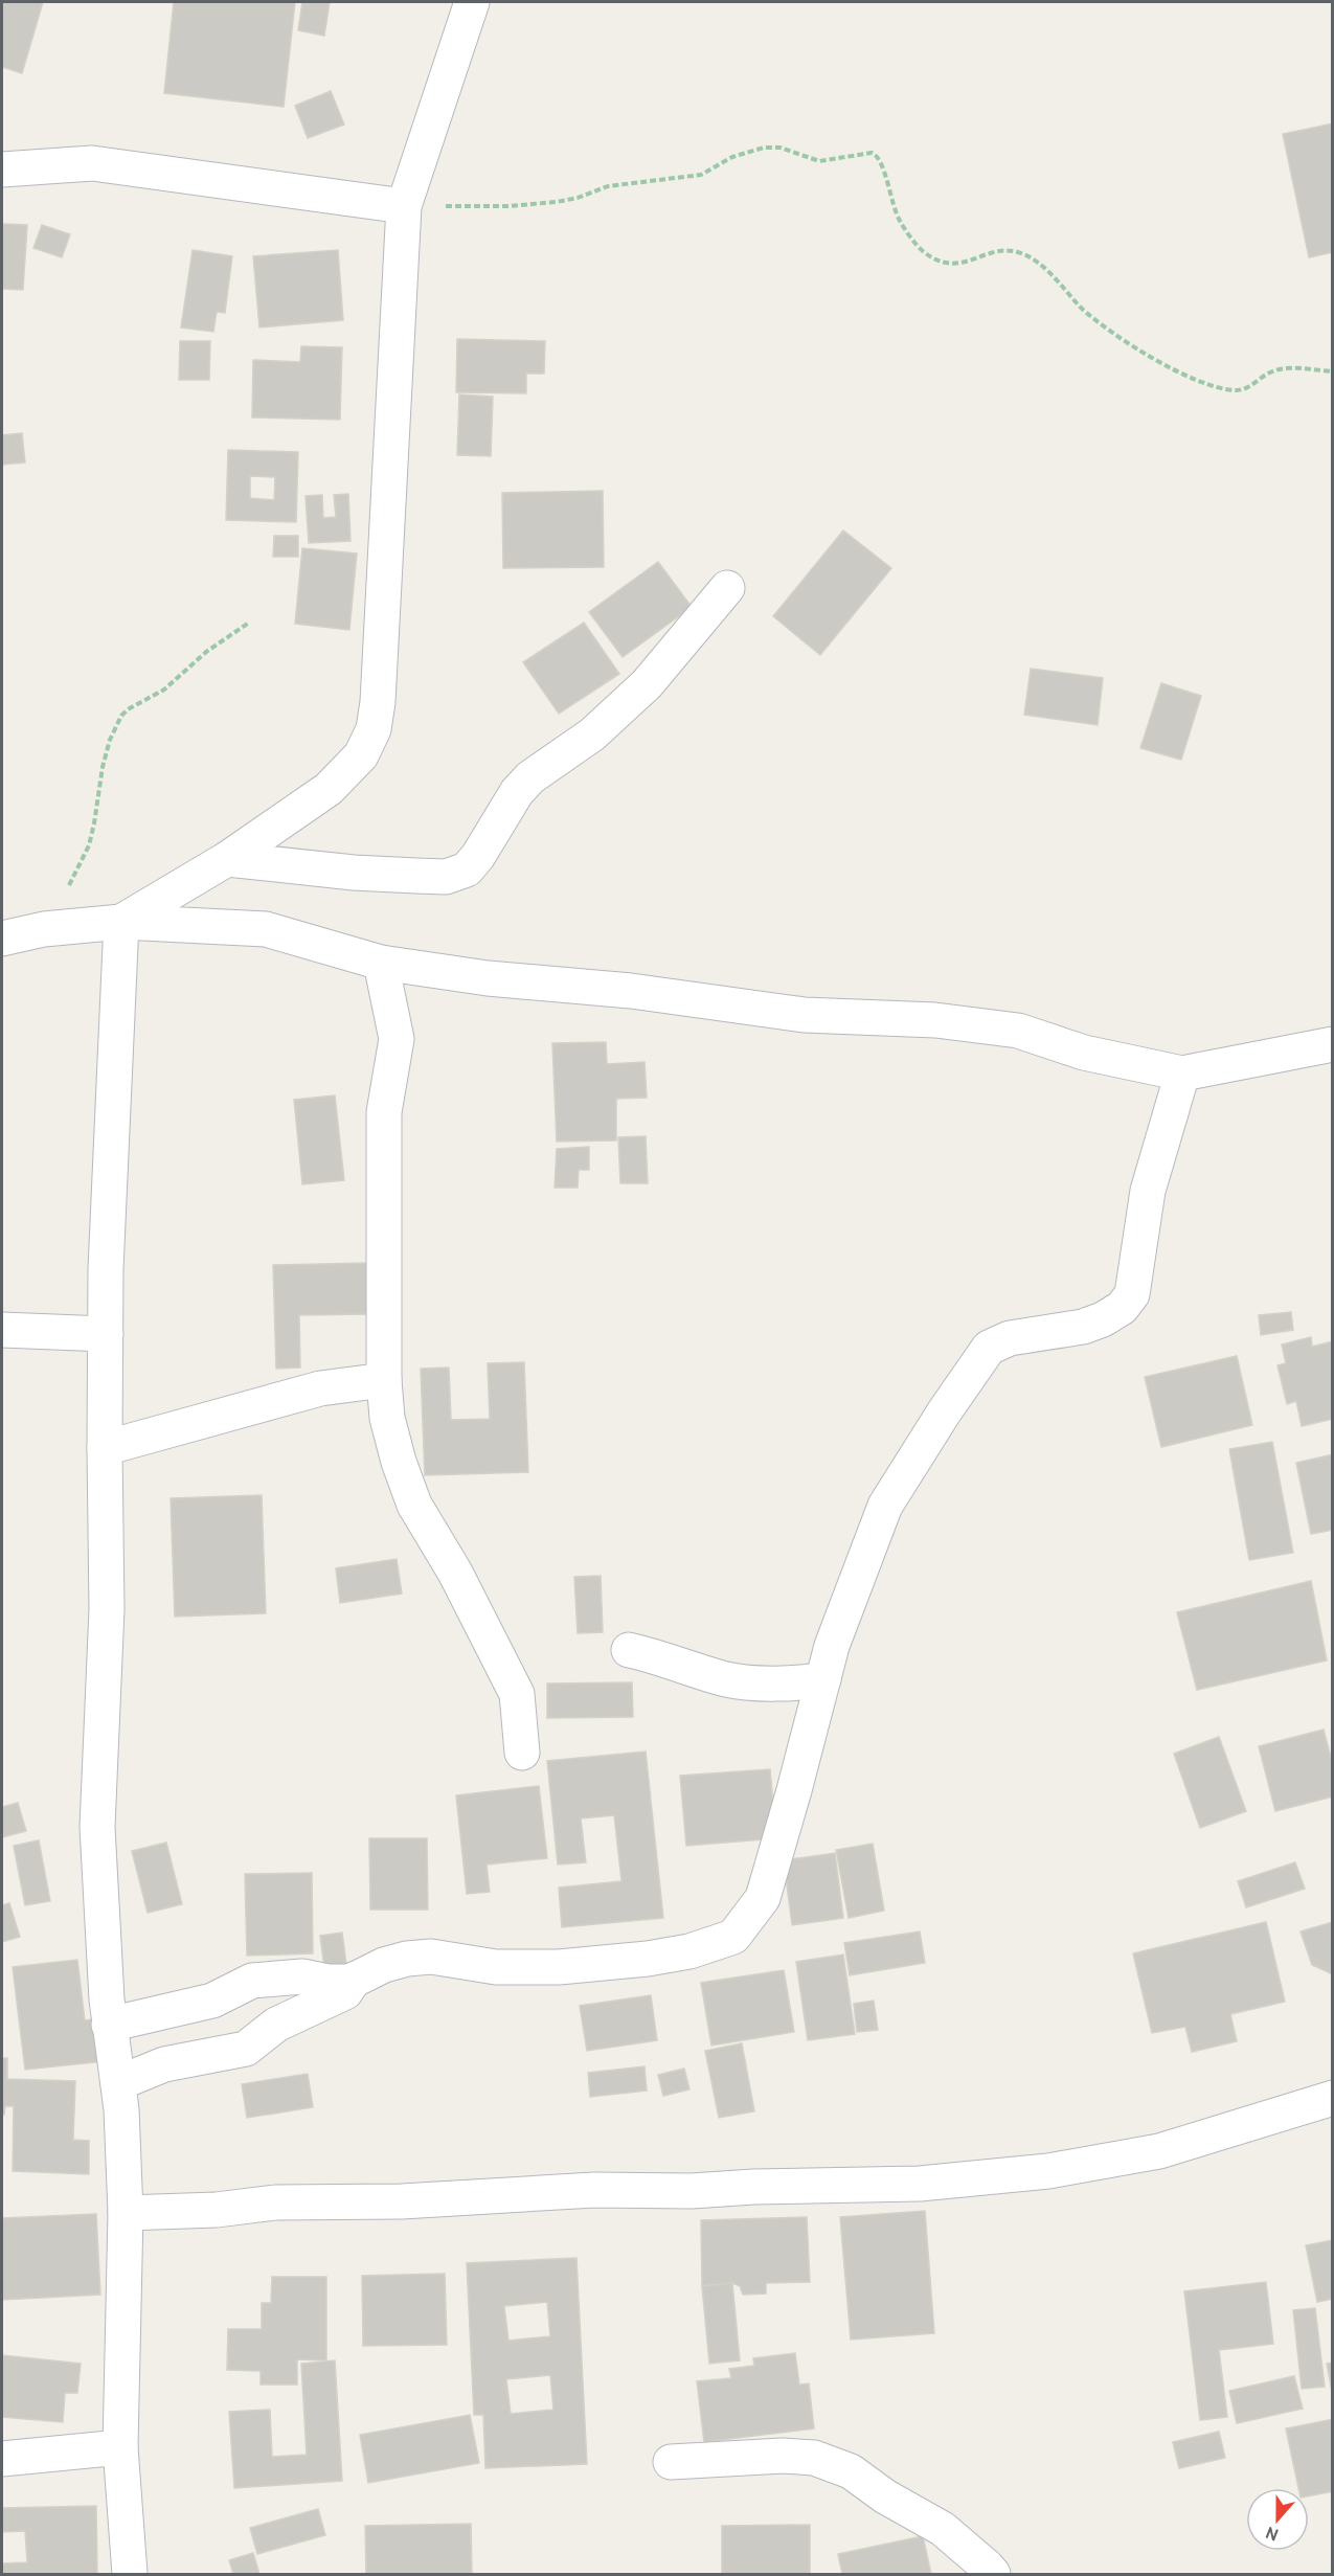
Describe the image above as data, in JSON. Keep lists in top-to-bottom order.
{
  "north": "bottom"
}
